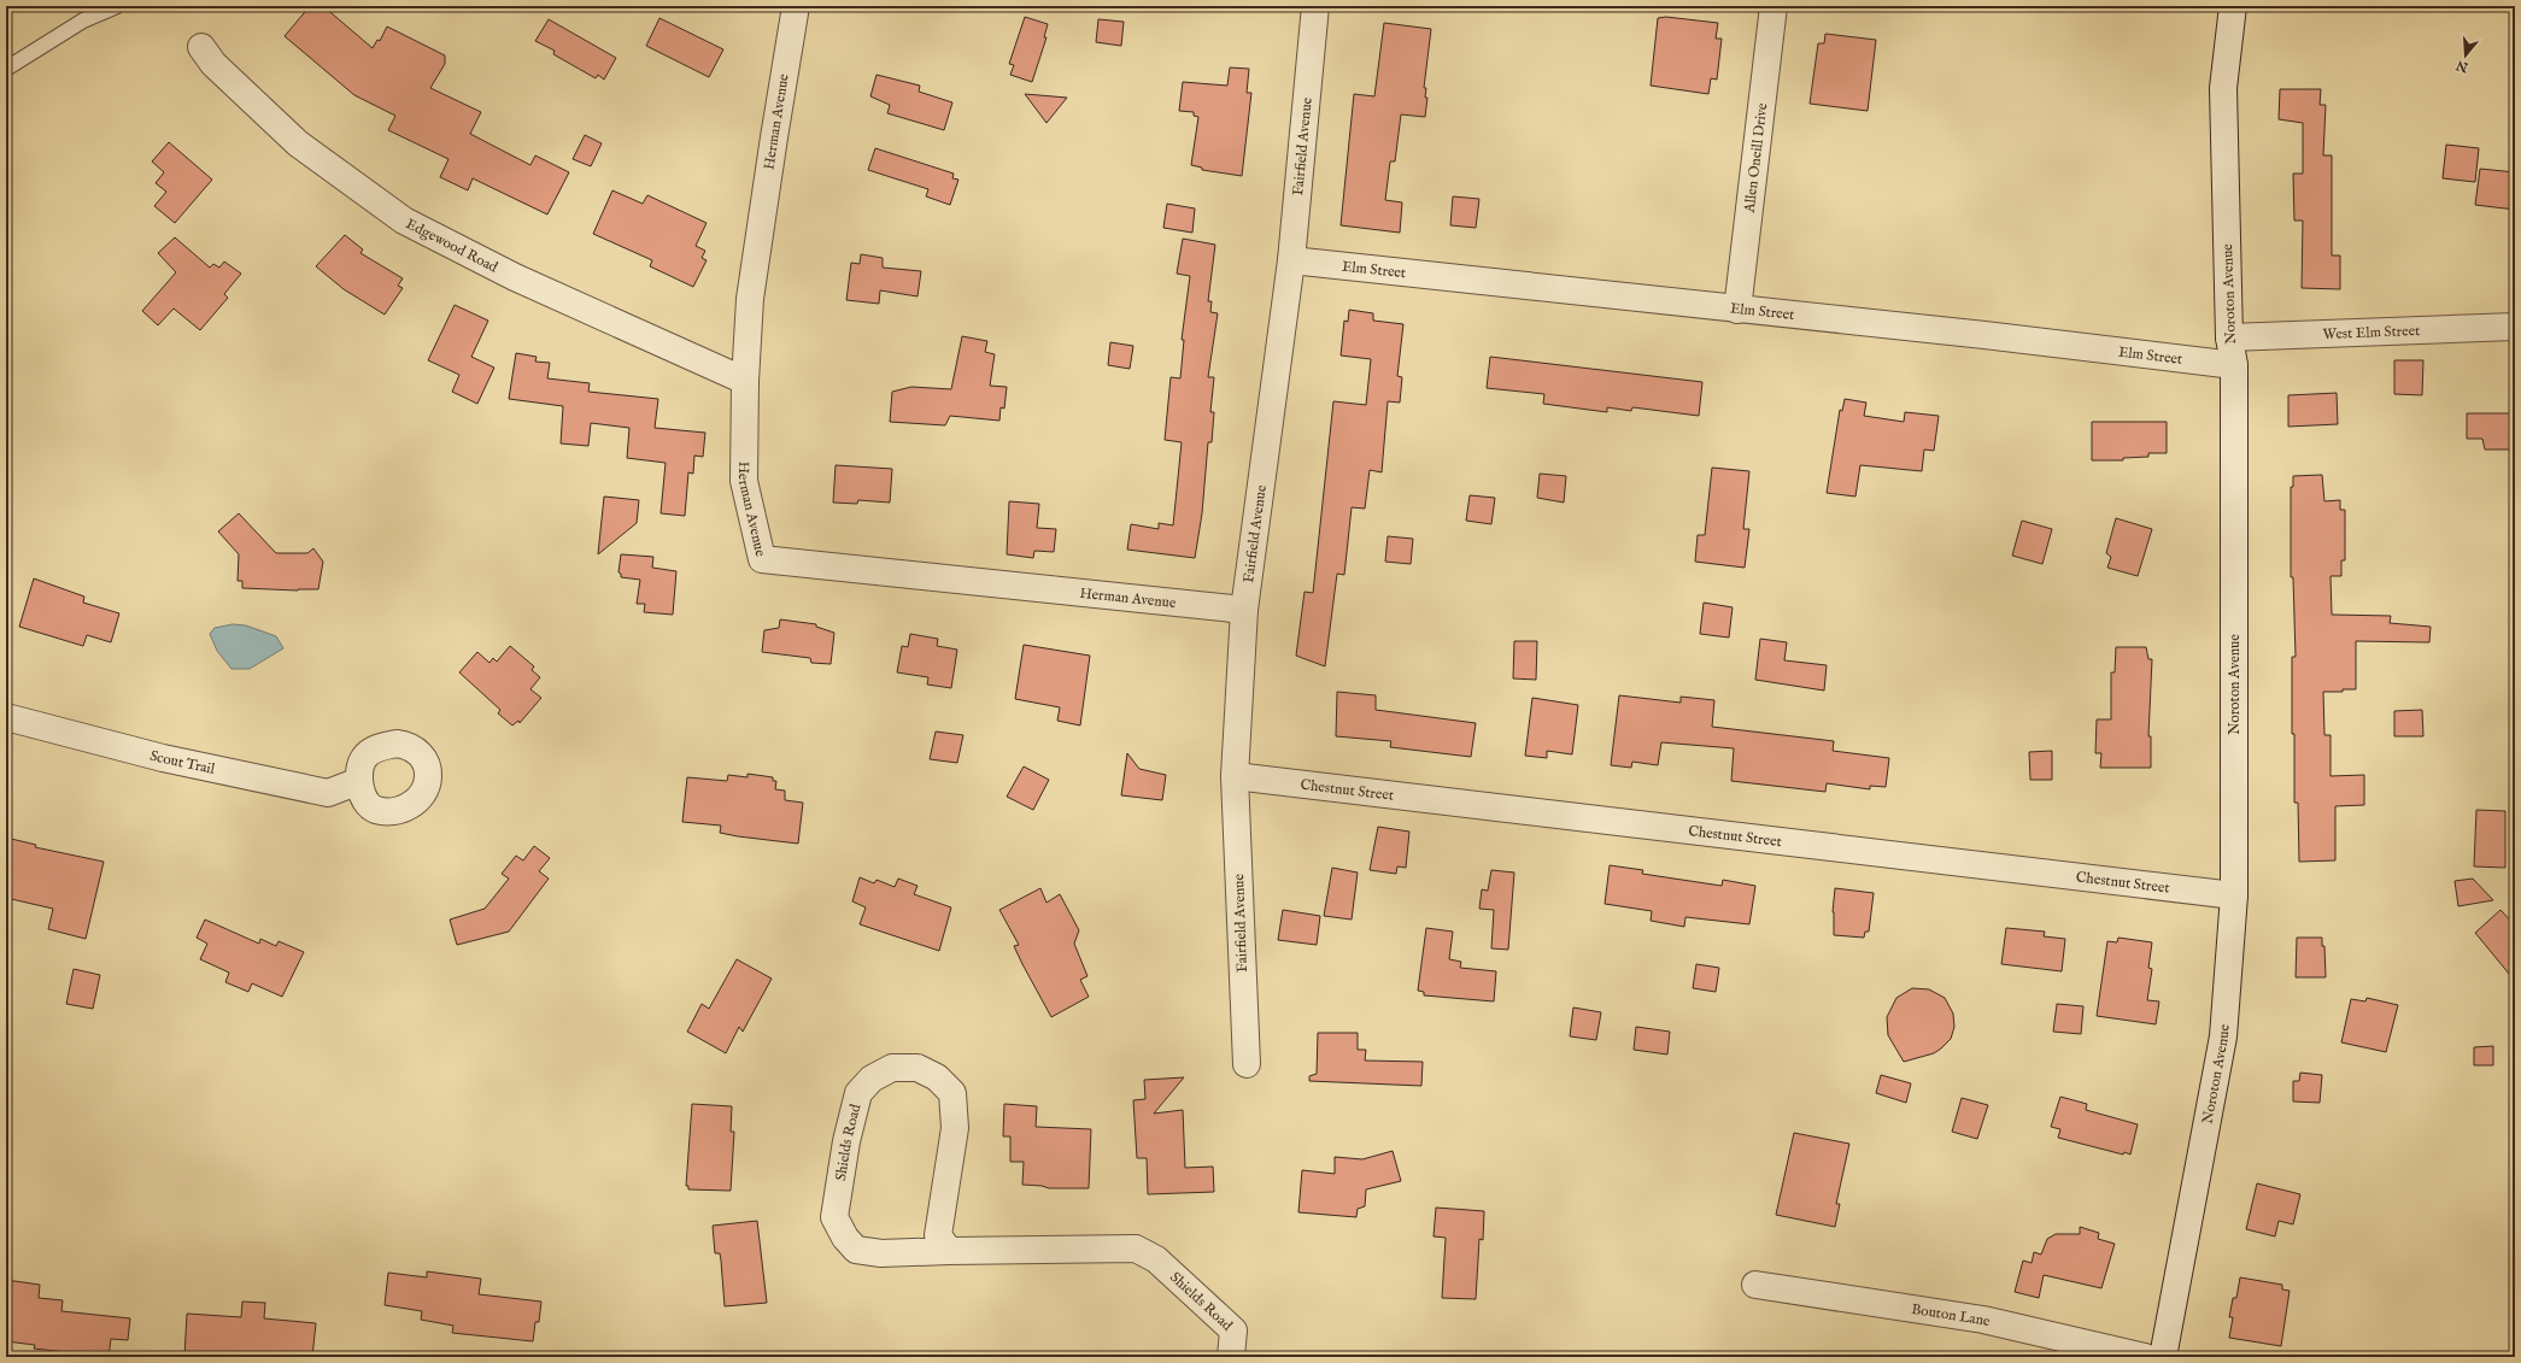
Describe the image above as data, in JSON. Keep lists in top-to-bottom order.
{
  "streets": {
    "street": [
      "Herman Avenue",
      "Fairfield Avenue",
      "Allen Oneill Drive",
      "Edgewood Road",
      "Elm Street",
      "Noroton Avenue",
      "West Elm Street",
      "Scout Trail",
      "Chestnut Street",
      "Shields Road",
      "Bouton Lane"
    ]
  },
  "crossings": [
    ["Herman Avenue", "Fairfield Avenue"],
    ["Herman Avenue", "Edgewood Road"],
    ["Fairfield Avenue", "Elm Street"],
    ["Fairfield Avenue", "Chestnut Street"],
    ["Allen Oneill Drive", "Elm Street"],
    ["Elm Street", "Noroton Avenue"],
    ["Noroton Avenue", "West Elm Street"],
    ["Noroton Avenue", "Chestnut Street"]
  ],
  "north": "bottom"
}
